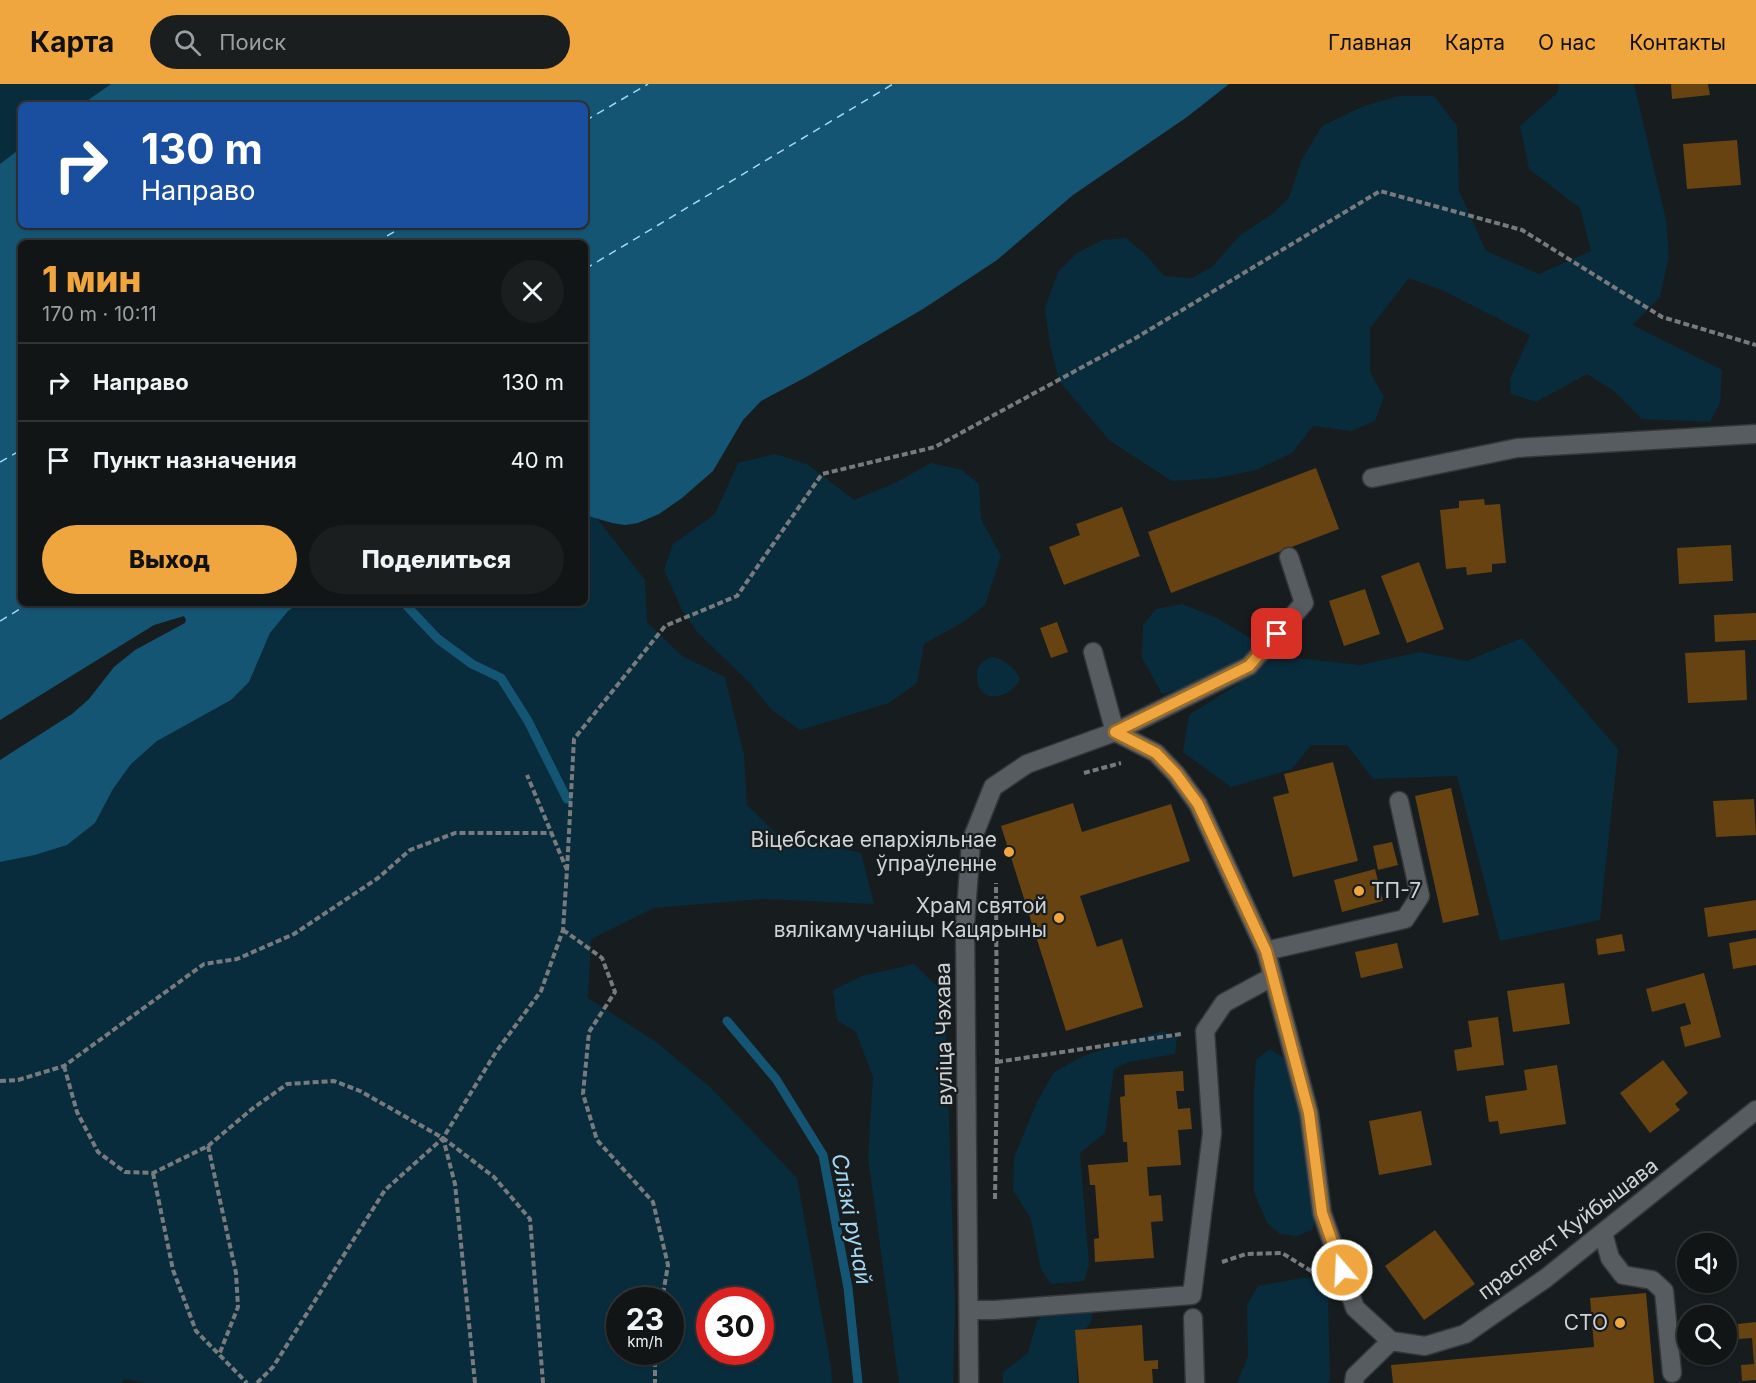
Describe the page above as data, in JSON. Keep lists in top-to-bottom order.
{
  "streets": {
    "street": ["вуліца Чэхава", "праспект Куйбышава"]
  },
  "water": ["Слізкі ручай"],
  "places": [
    "Віцебскае епархіяльнае ўпраўленне",
    "ТП-7",
    "Храм святой вялікамучаніцы Кацярыны",
    "СТО"
  ],
  "page": {
    "header": "Карта",
    "search": "Поиск",
    "nav": [
      "Главная",
      "Карта",
      "О нас",
      "Контакты"
    ],
    "turn": ["130 m", "Направо"],
    "heading": ["1 мин", "170 m · 10:11"],
    "list": [
      {
        "name": "Направо",
        "value": "130 m"
      },
      {
        "name": "Пункт назначения",
        "value": "40 m"
      }
    ],
    "buttons": ["Выход", "Поделиться"],
    "speed": "23 km/h",
    "limit": "30"
  }
}
